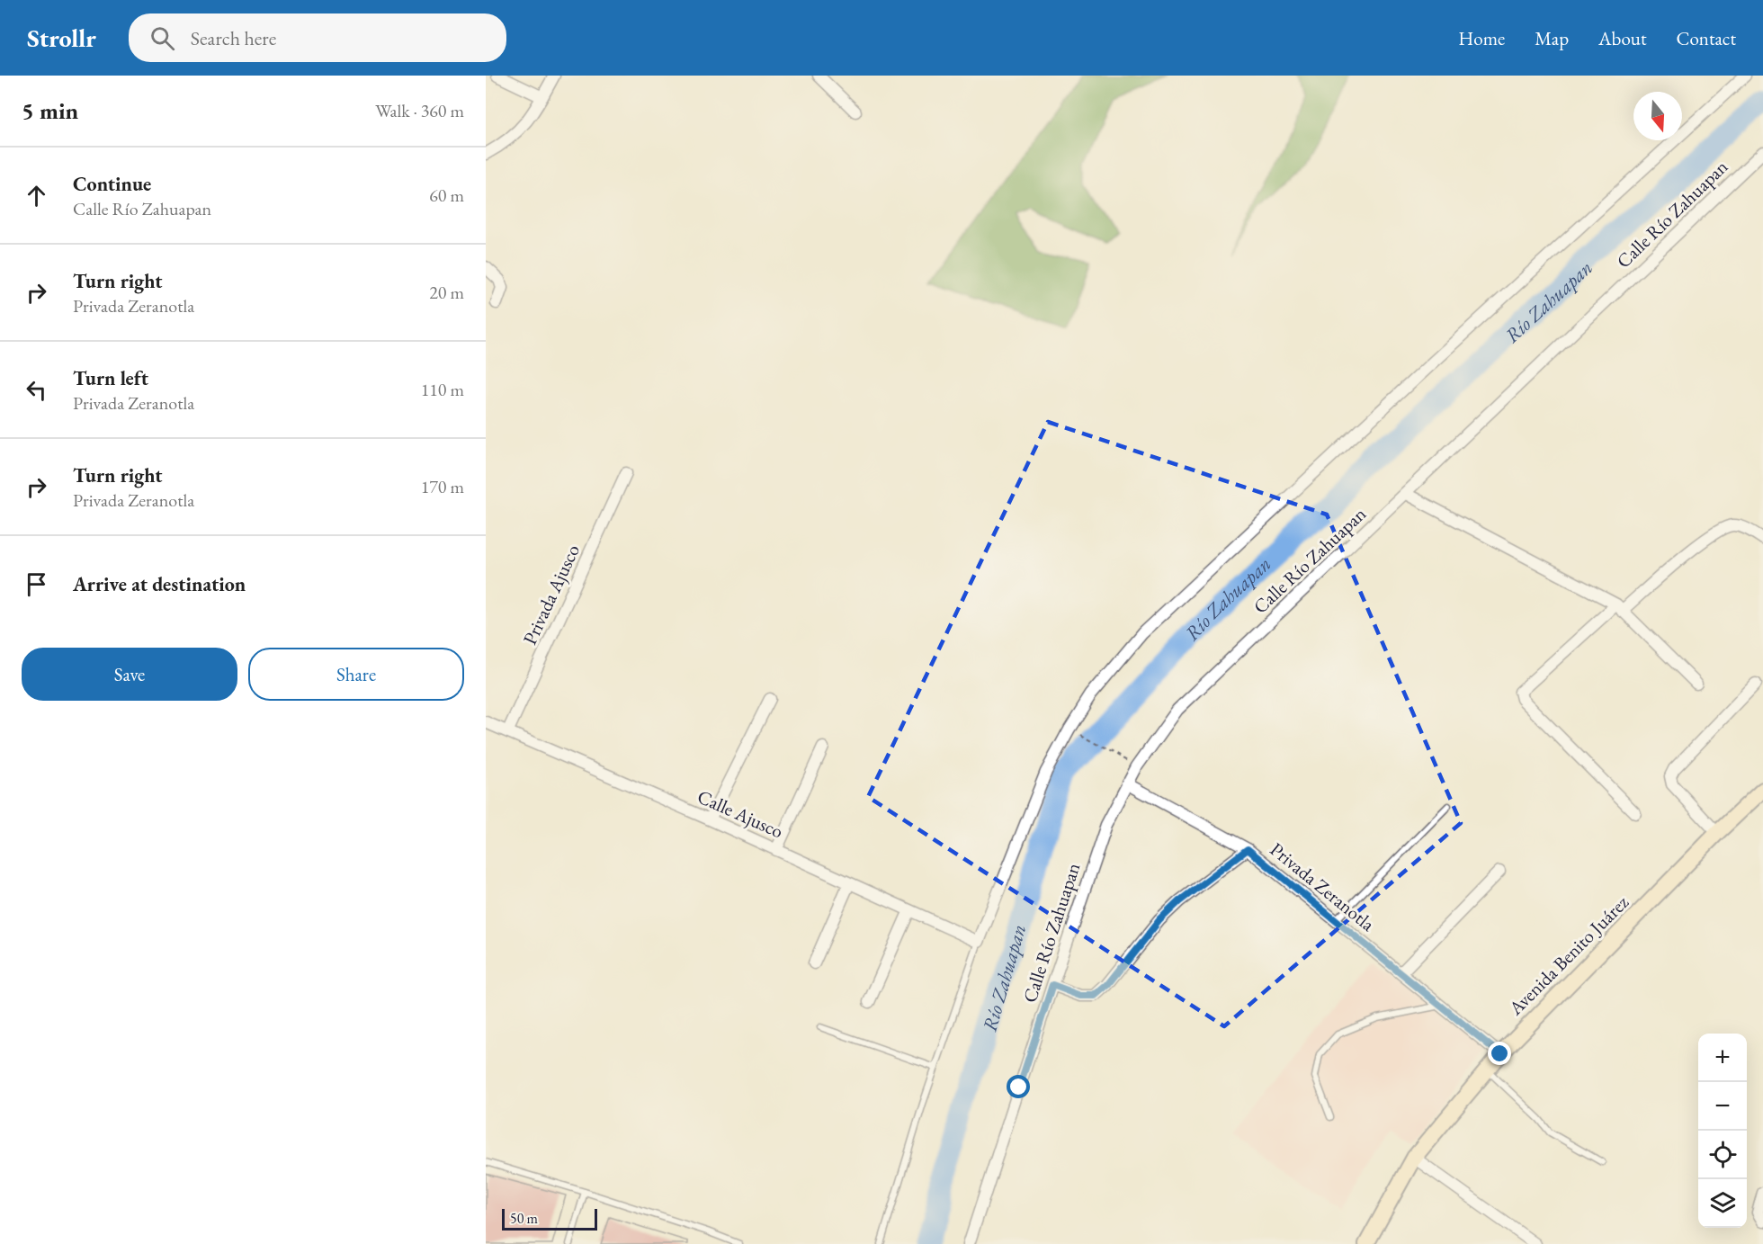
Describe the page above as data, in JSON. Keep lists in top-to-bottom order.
{
  "streets": {
    "main road": ["Avenida Benito Juárez"],
    "street": [
      "Calle Río Zahuapan",
      "Privada Ajusco",
      "Calle Ajusco",
      "Privada Zeranotla"
    ]
  },
  "crossings": [
    ["Calle Río Zahuapan", "Privada Zeranotla"],
    ["Privada Ajusco", "Calle Ajusco"],
    ["Privada Zeranotla", "Avenida Benito Juárez"]
  ],
  "water": ["Río Zahuapan"],
  "scale_bar": "50 m",
  "north": "bottom",
  "page": {
    "header": "Strollr",
    "search": "Search here",
    "nav": [
      "Home",
      "Map",
      "About",
      "Contact"
    ],
    "heading": ["5 min", "Walk · 360 m"],
    "list": [
      ["Continue", "Calle Río Zahuapan", "60 m"],
      ["Turn right", "Privada Zeranotla", "20 m"],
      ["Turn left", "Privada Zeranotla", "110 m"],
      ["Turn right", "Privada Zeranotla", "170 m"],
      "Arrive at destination"
    ],
    "buttons": ["Save", "Share"],
    "map_buttons": ["+", "−"],
    "scale": "50 m"
  }
}
